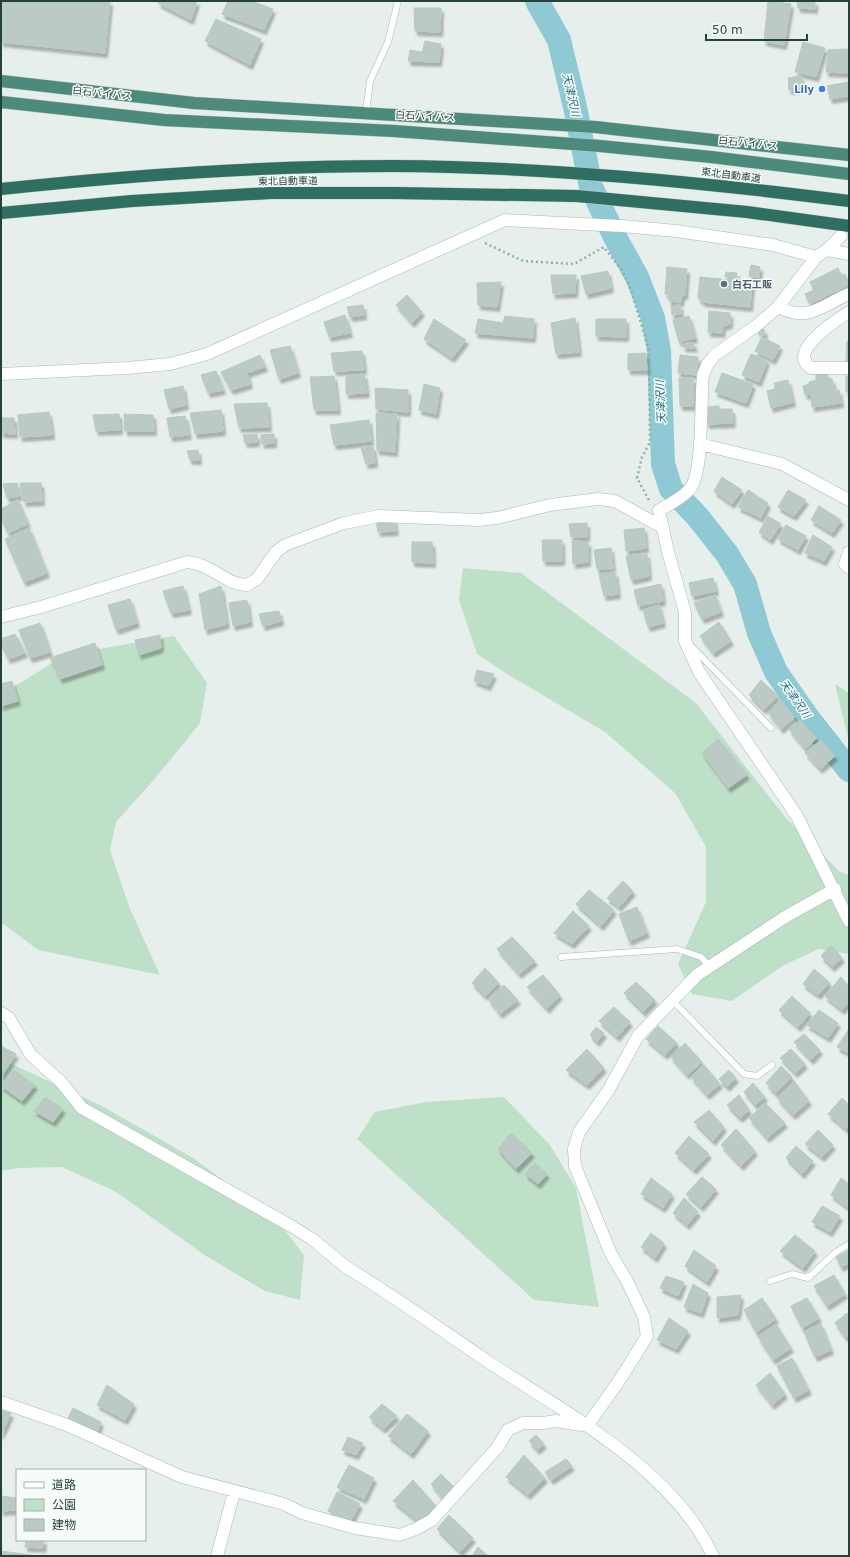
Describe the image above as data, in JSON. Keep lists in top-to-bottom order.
{
  "streets": {
    "highway": ["白石バイパス", "東北自動車道"]
  },
  "water": ["天津沢川"],
  "places": ["Lily", "白石工販"],
  "legend": ["道路", "公園", "建物"],
  "scale_bar": "50 m"
}
